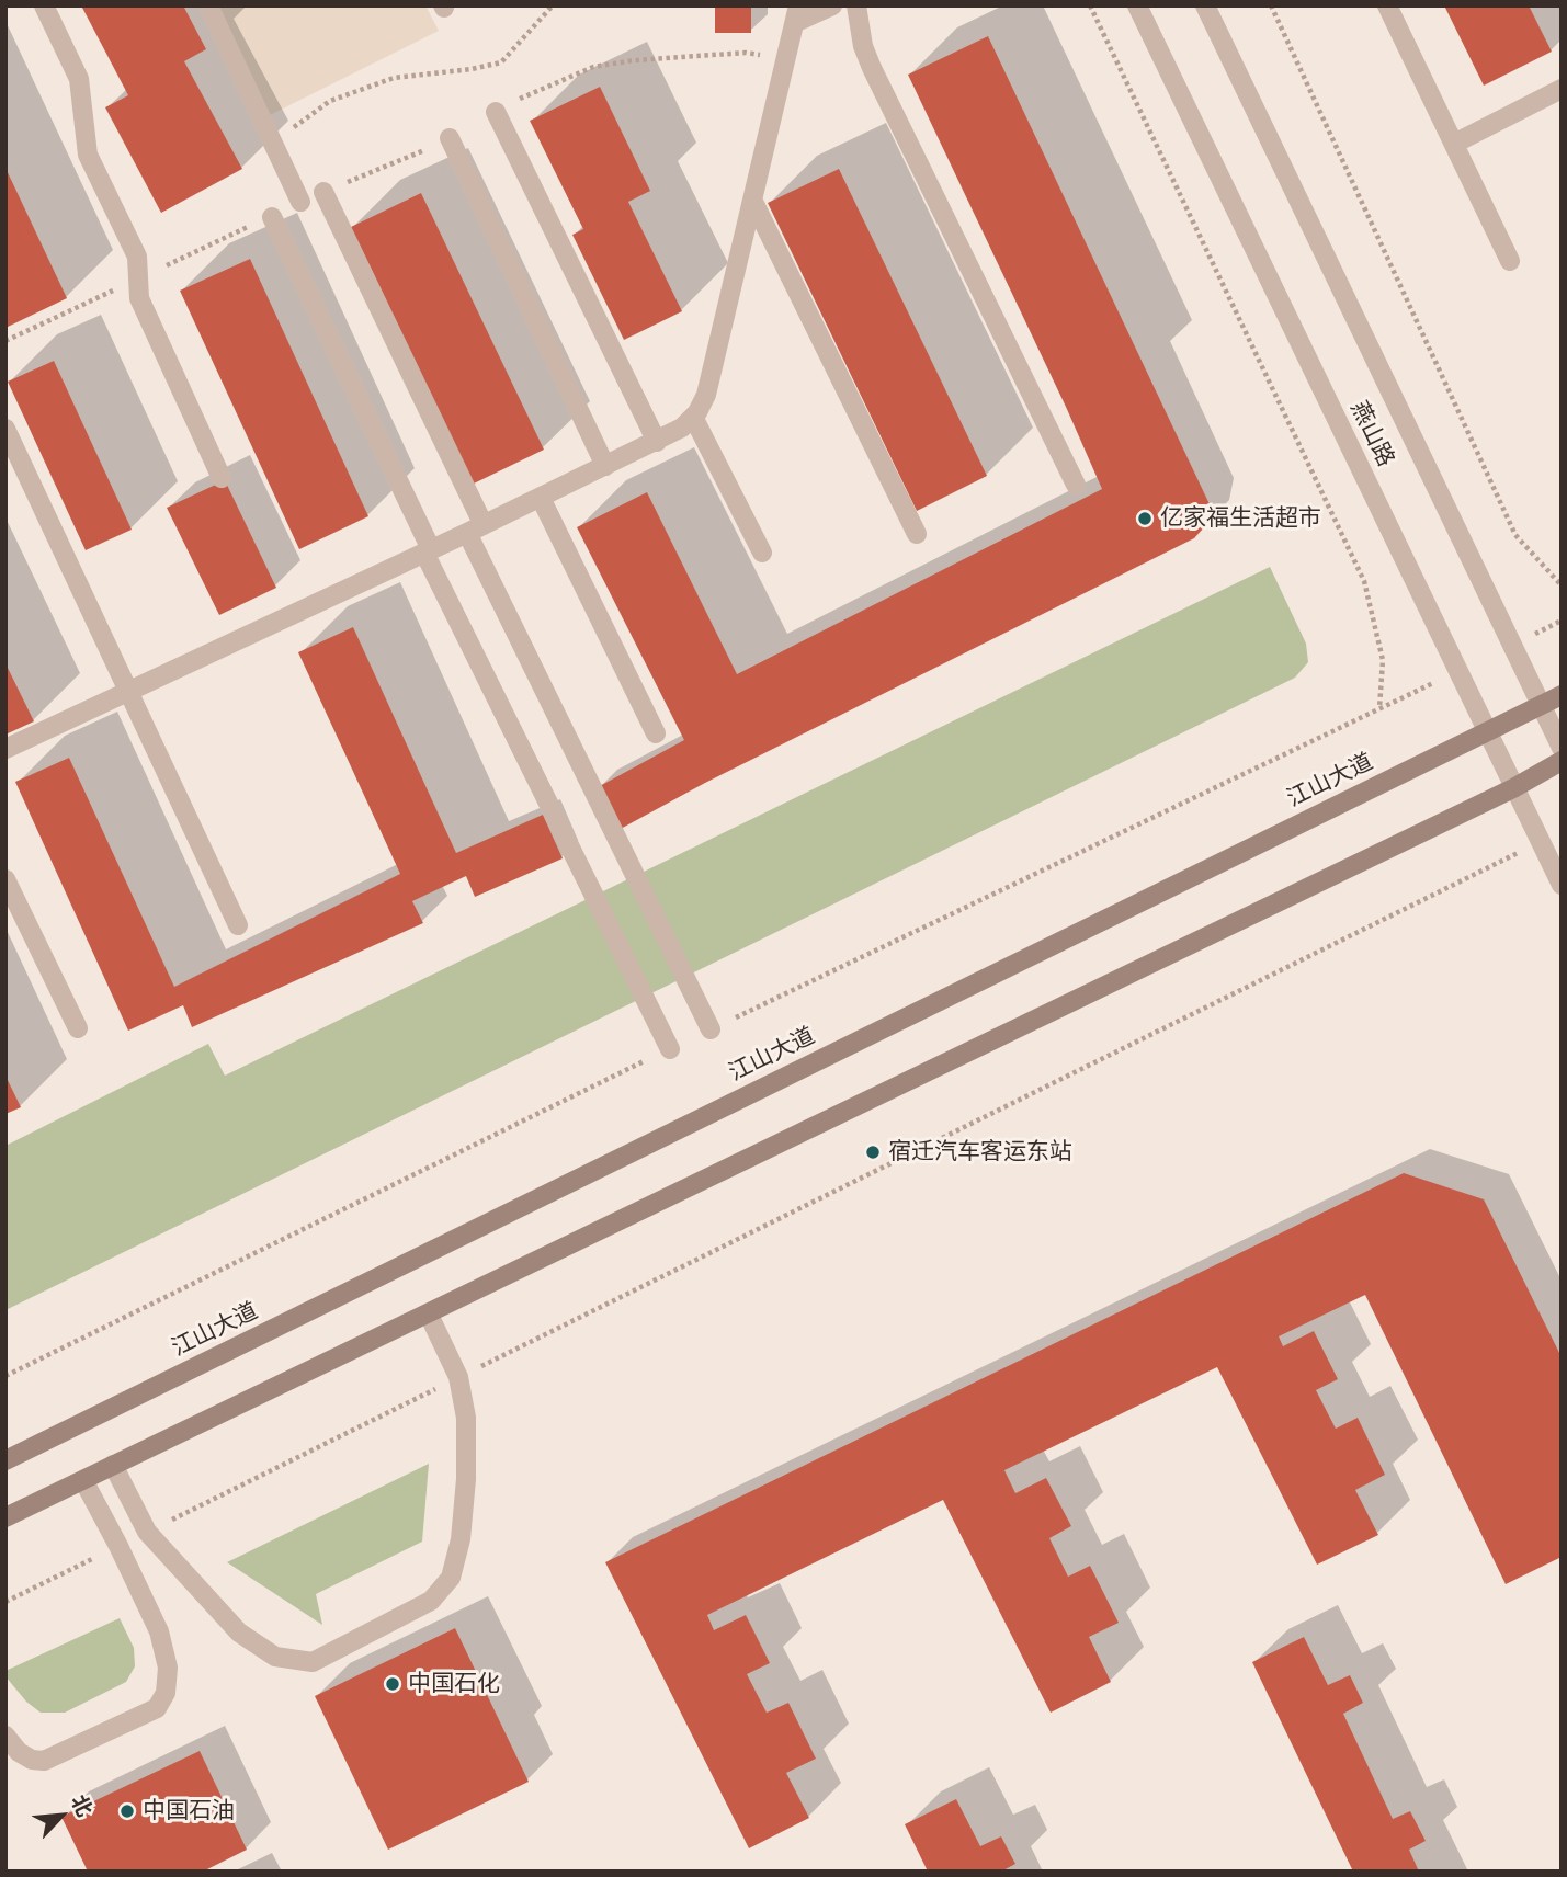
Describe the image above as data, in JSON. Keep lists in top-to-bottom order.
{
  "streets": {
    "main road": ["江山大道"],
    "street": ["燕山路"]
  },
  "crossings": [
    ["燕山路", "江山大道"]
  ],
  "places": [
    "亿家福生活超市",
    "宿迁汽车客运东站",
    "中国石化",
    "中国石油"
  ],
  "north": "top right"
}
